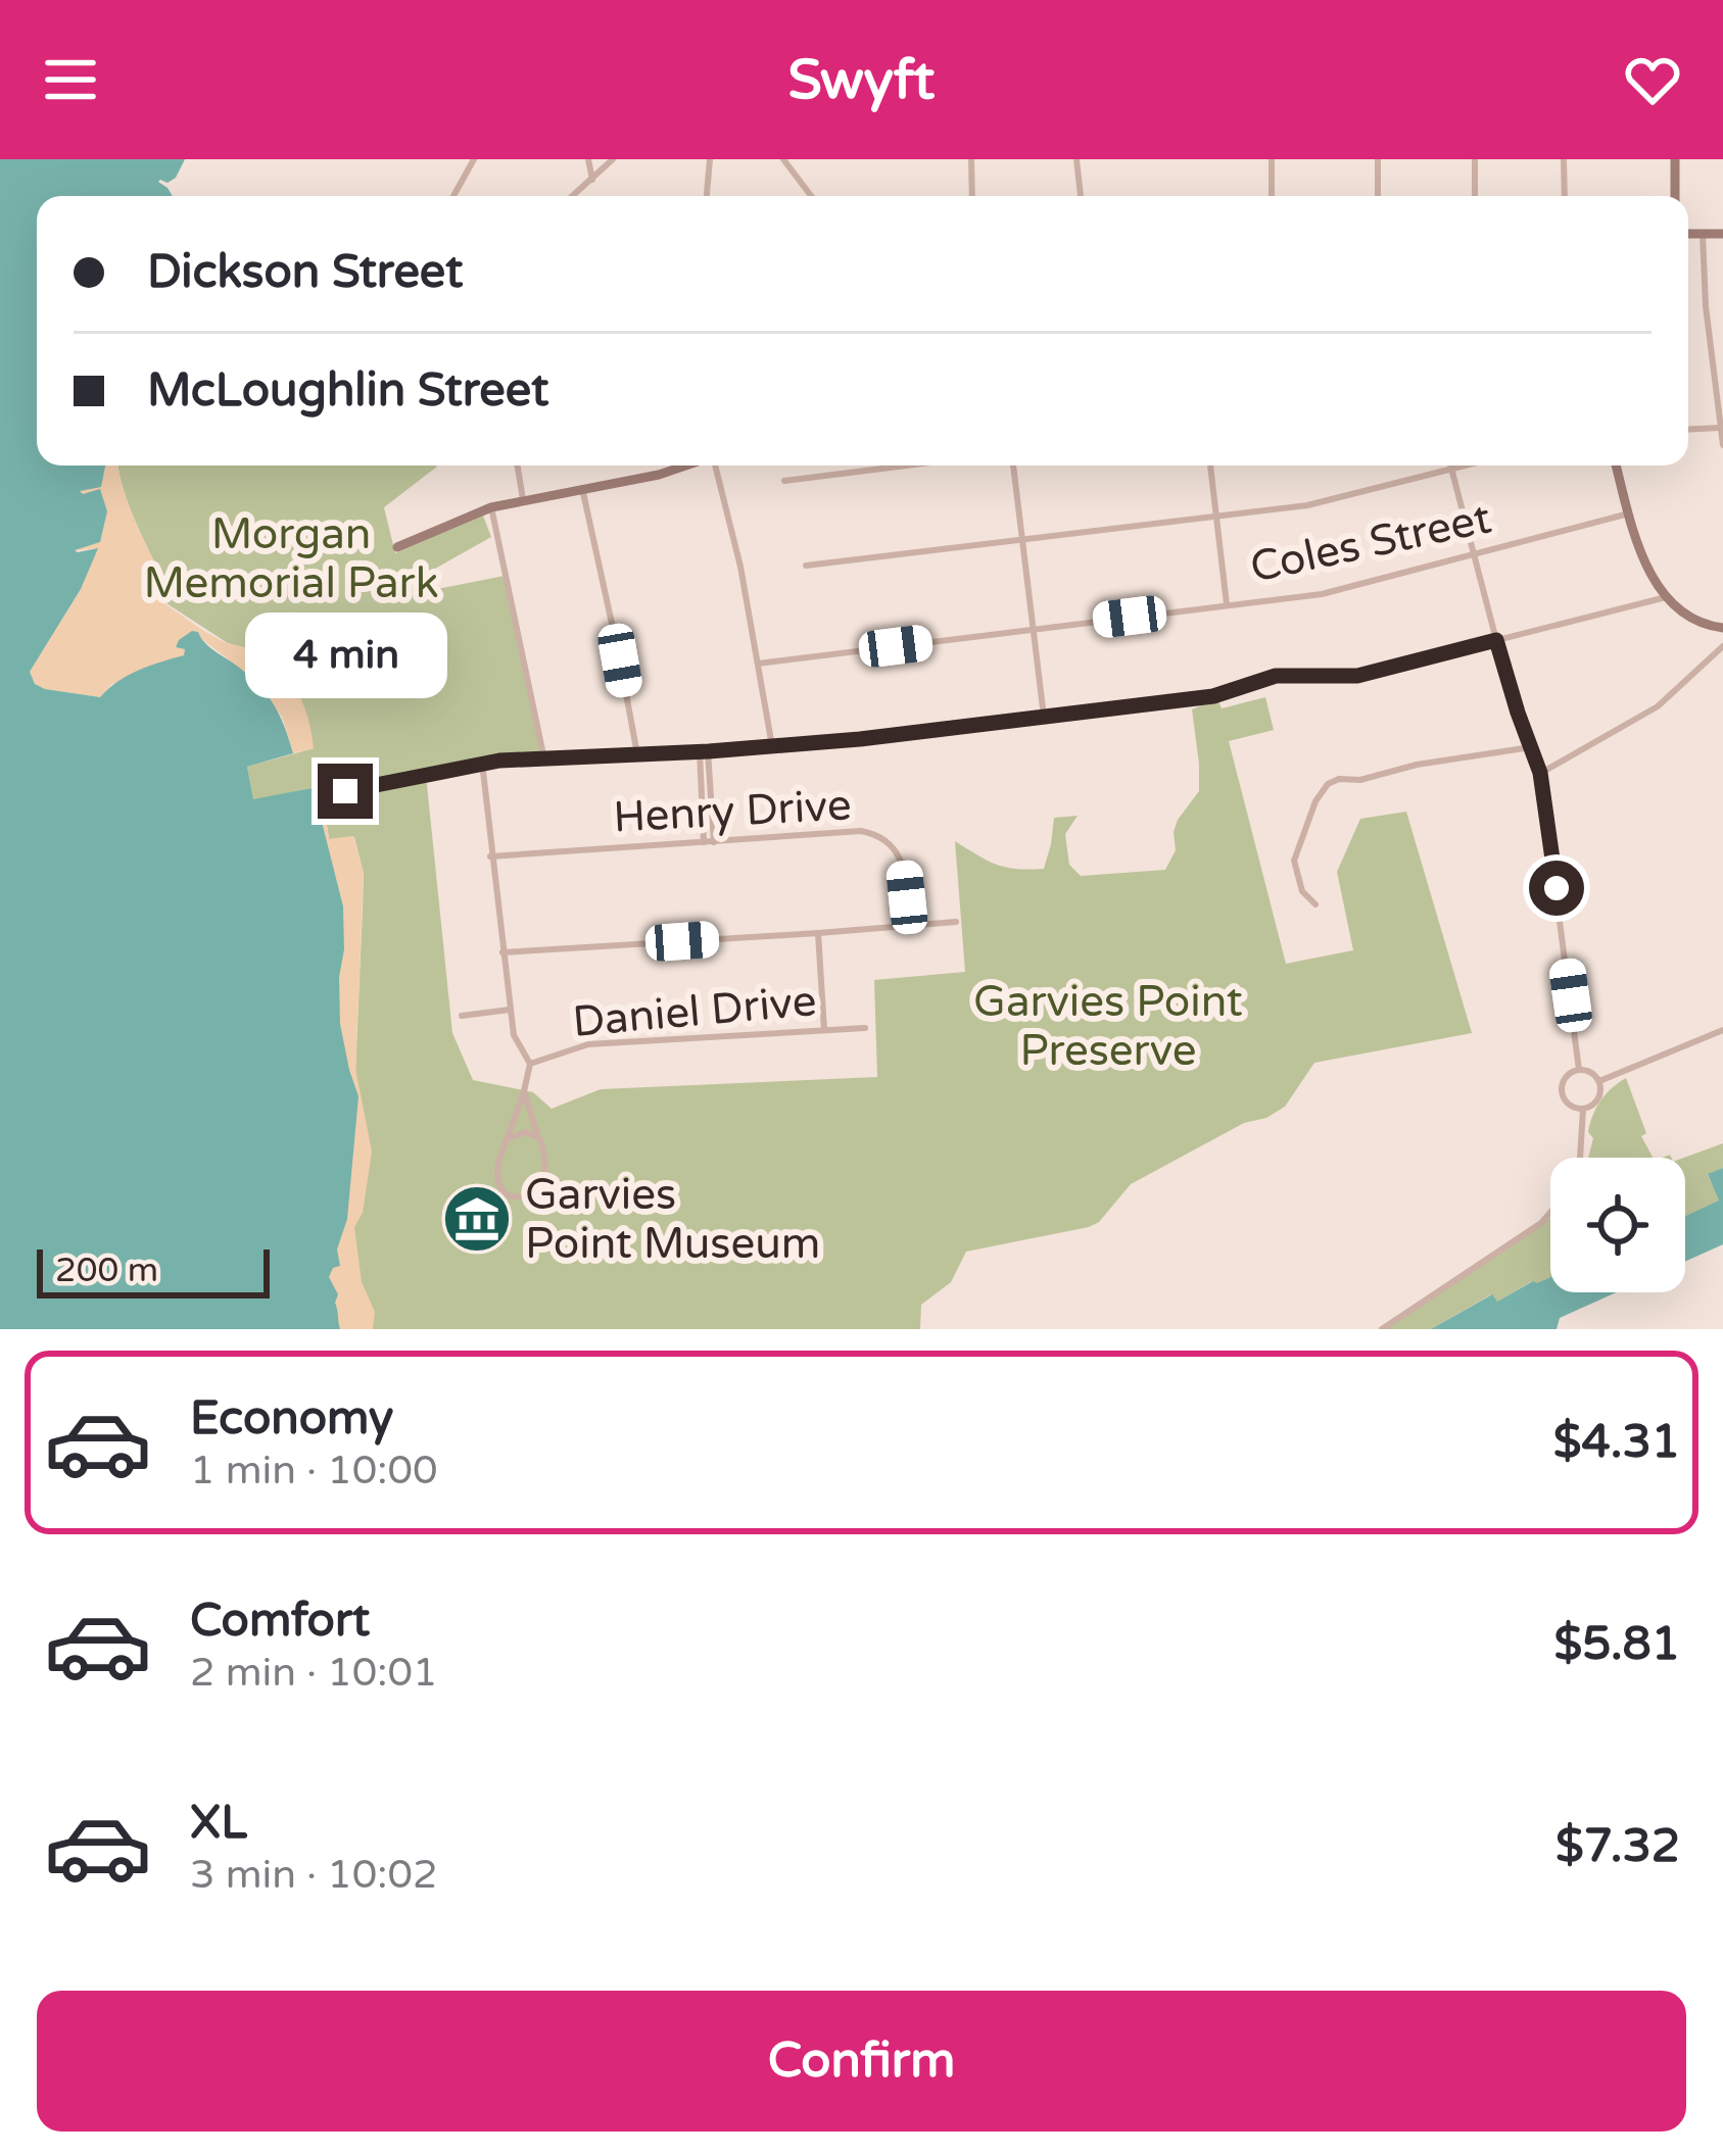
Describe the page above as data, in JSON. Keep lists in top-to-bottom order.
{
  "streets": {
    "street": ["Coles Street", "Henry Drive", "Daniel Drive"]
  },
  "parks": ["Morgan Memorial Park", "Garvies Point Preserve"],
  "places": {
    "museum": ["Garvies Point Museum"]
  },
  "scale_bar": "200 m",
  "page": {
    "header": "Swyft",
    "banner": ["Dickson Street", "McLoughlin Street"],
    "bubble": "4 min",
    "scale": "200 m",
    "list": [
      {
        "name": "Economy",
        "note": "1 min · 10:00",
        "value": "$4.31"
      },
      {
        "name": "Comfort",
        "note": "2 min · 10:01",
        "value": "$5.81"
      },
      {
        "name": "XL",
        "note": "3 min · 10:02",
        "value": "$7.32"
      }
    ],
    "buttons": "Confirm"
  }
}
